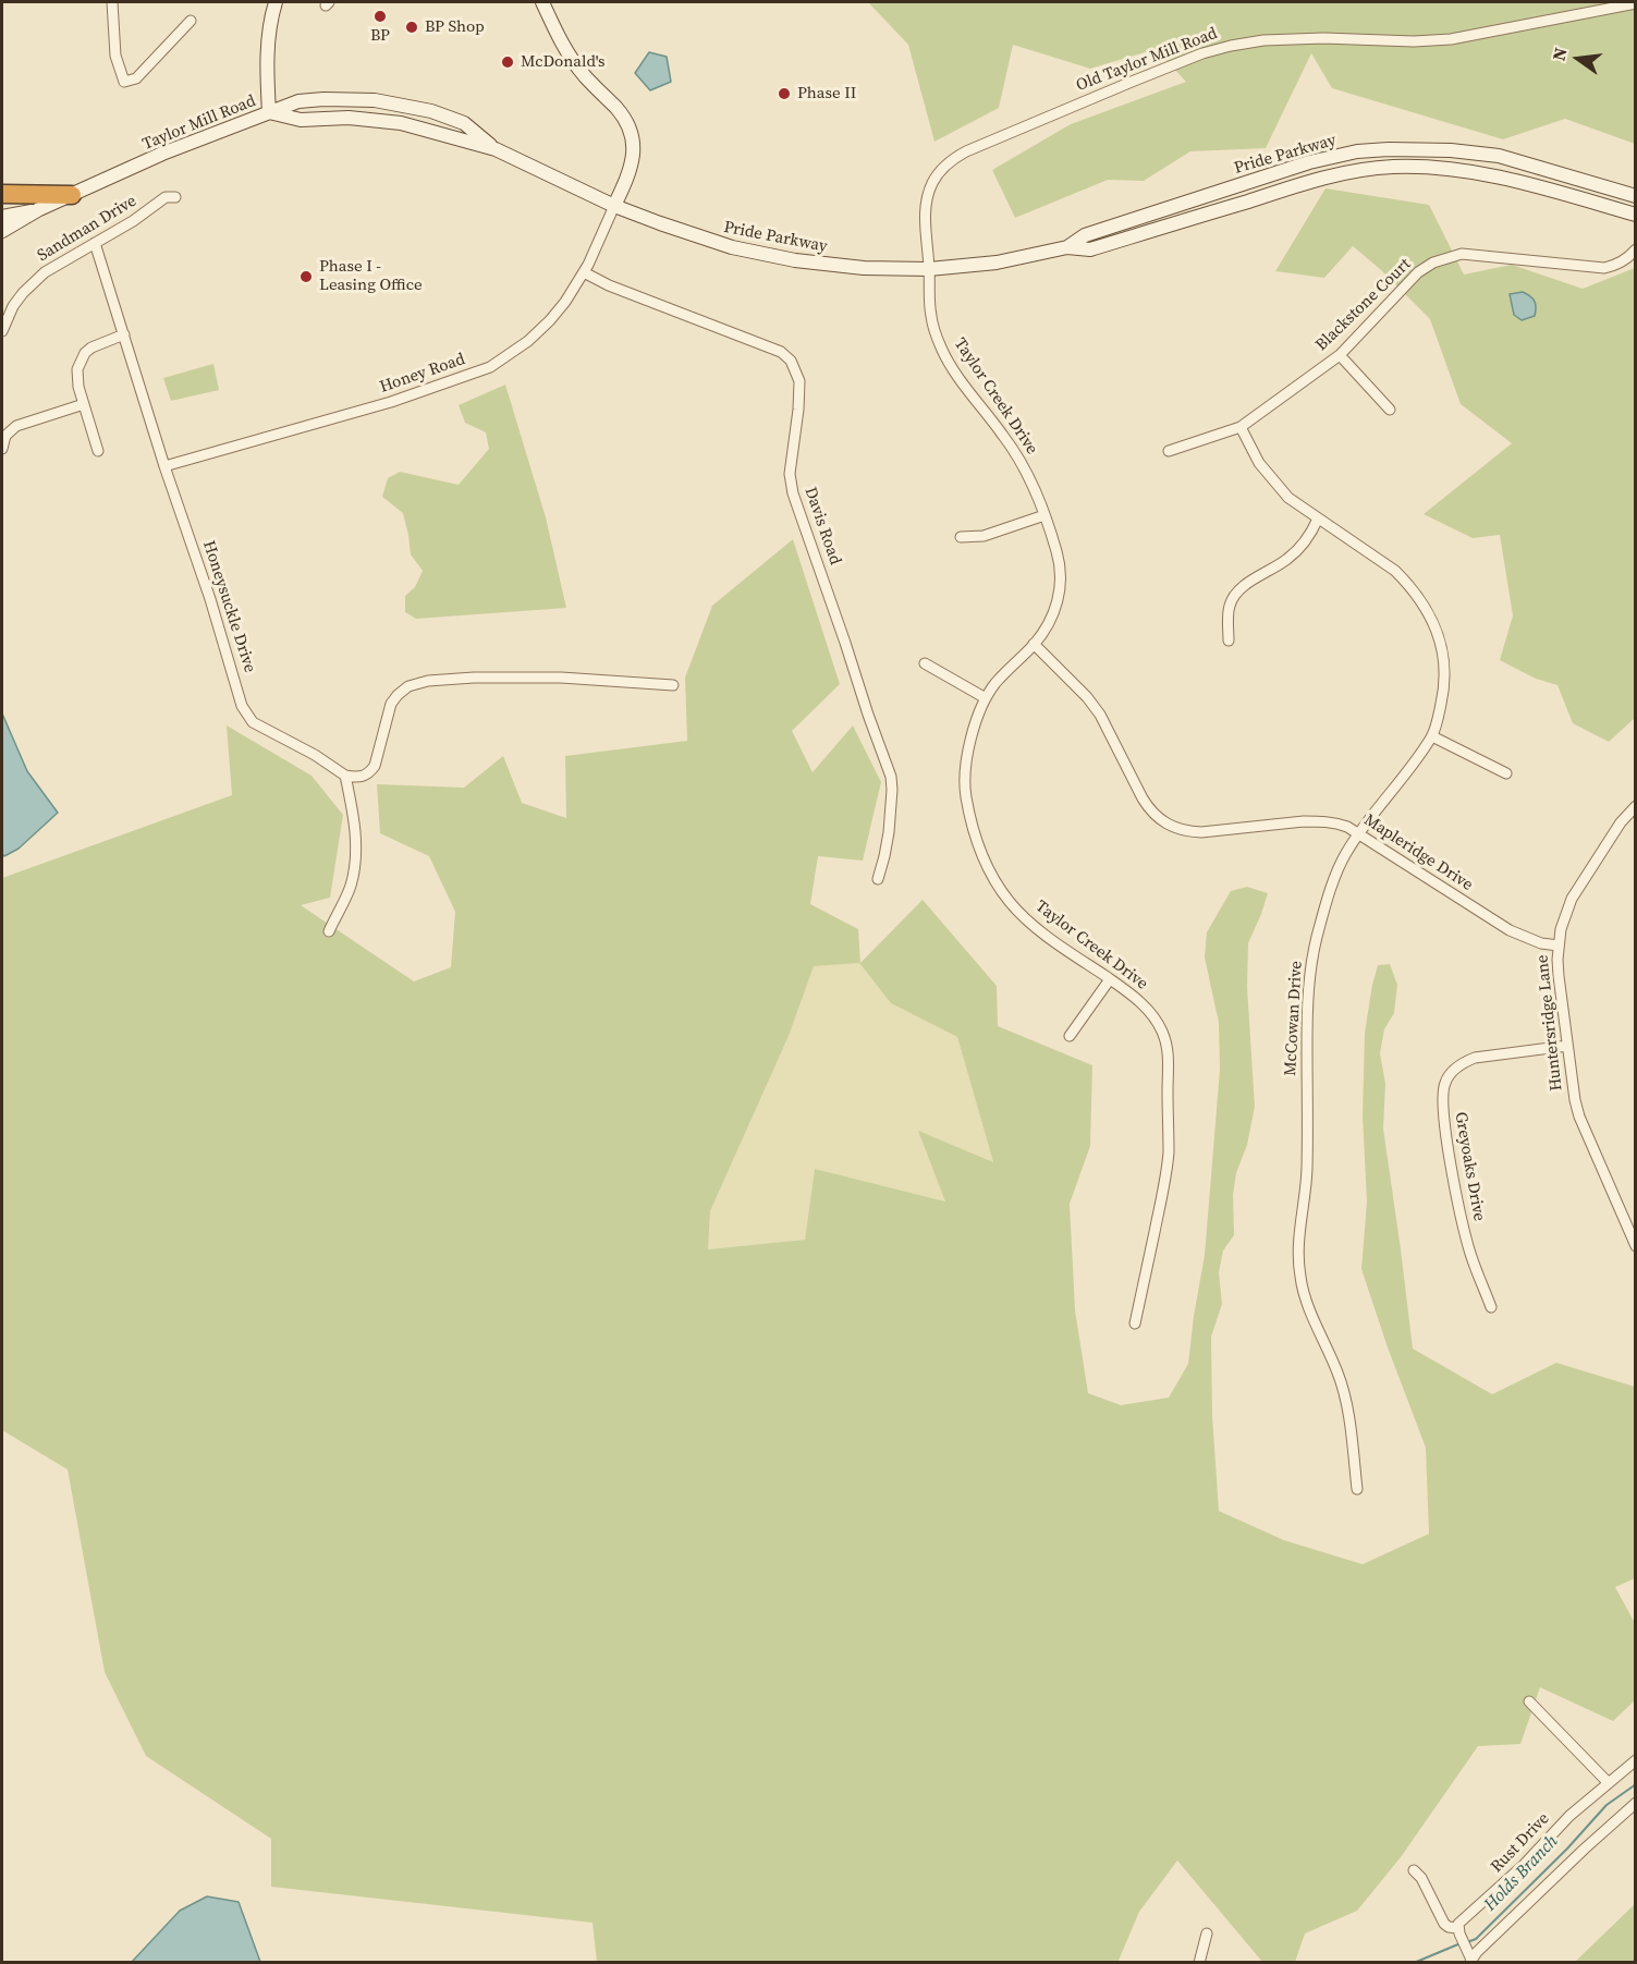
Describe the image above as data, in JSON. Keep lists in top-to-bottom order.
{
  "streets": {
    "main road": ["Taylor Mill Road", "Pride Parkway"],
    "street": [
      "Old Taylor Mill Road",
      "Sandman Drive",
      "Blackstone Court",
      "Honey Road",
      "Taylor Creek Drive",
      "Davis Road",
      "Honeysuckle Drive",
      "Mapleridge Drive",
      "McCowan Drive",
      "Huntersridge Lane",
      "Greyoaks Drive",
      "Rust Drive"
    ]
  },
  "crossings": [
    ["Old Taylor Mill Road", "Pride Parkway"],
    ["Old Taylor Mill Road", "Taylor Creek Drive"],
    ["Taylor Mill Road", "Pride Parkway"],
    ["Pride Parkway", "Honey Road"],
    ["Pride Parkway", "Taylor Creek Drive"],
    ["Sandman Drive", "Honeysuckle Drive"],
    ["Blackstone Court", "McCowan Drive"],
    ["Honey Road", "Davis Road"],
    ["Honey Road", "Honeysuckle Drive"],
    ["Taylor Creek Drive", "Mapleridge Drive"],
    ["Mapleridge Drive", "McCowan Drive"],
    ["Mapleridge Drive", "Huntersridge Lane"],
    ["Huntersridge Lane", "Greyoaks Drive"]
  ],
  "water": ["Holds Branch"],
  "places": [
    "BP",
    "BP Shop",
    "McDonald's",
    "Phase II",
    "Phase I - Leasing Office"
  ],
  "north": "left"
}
